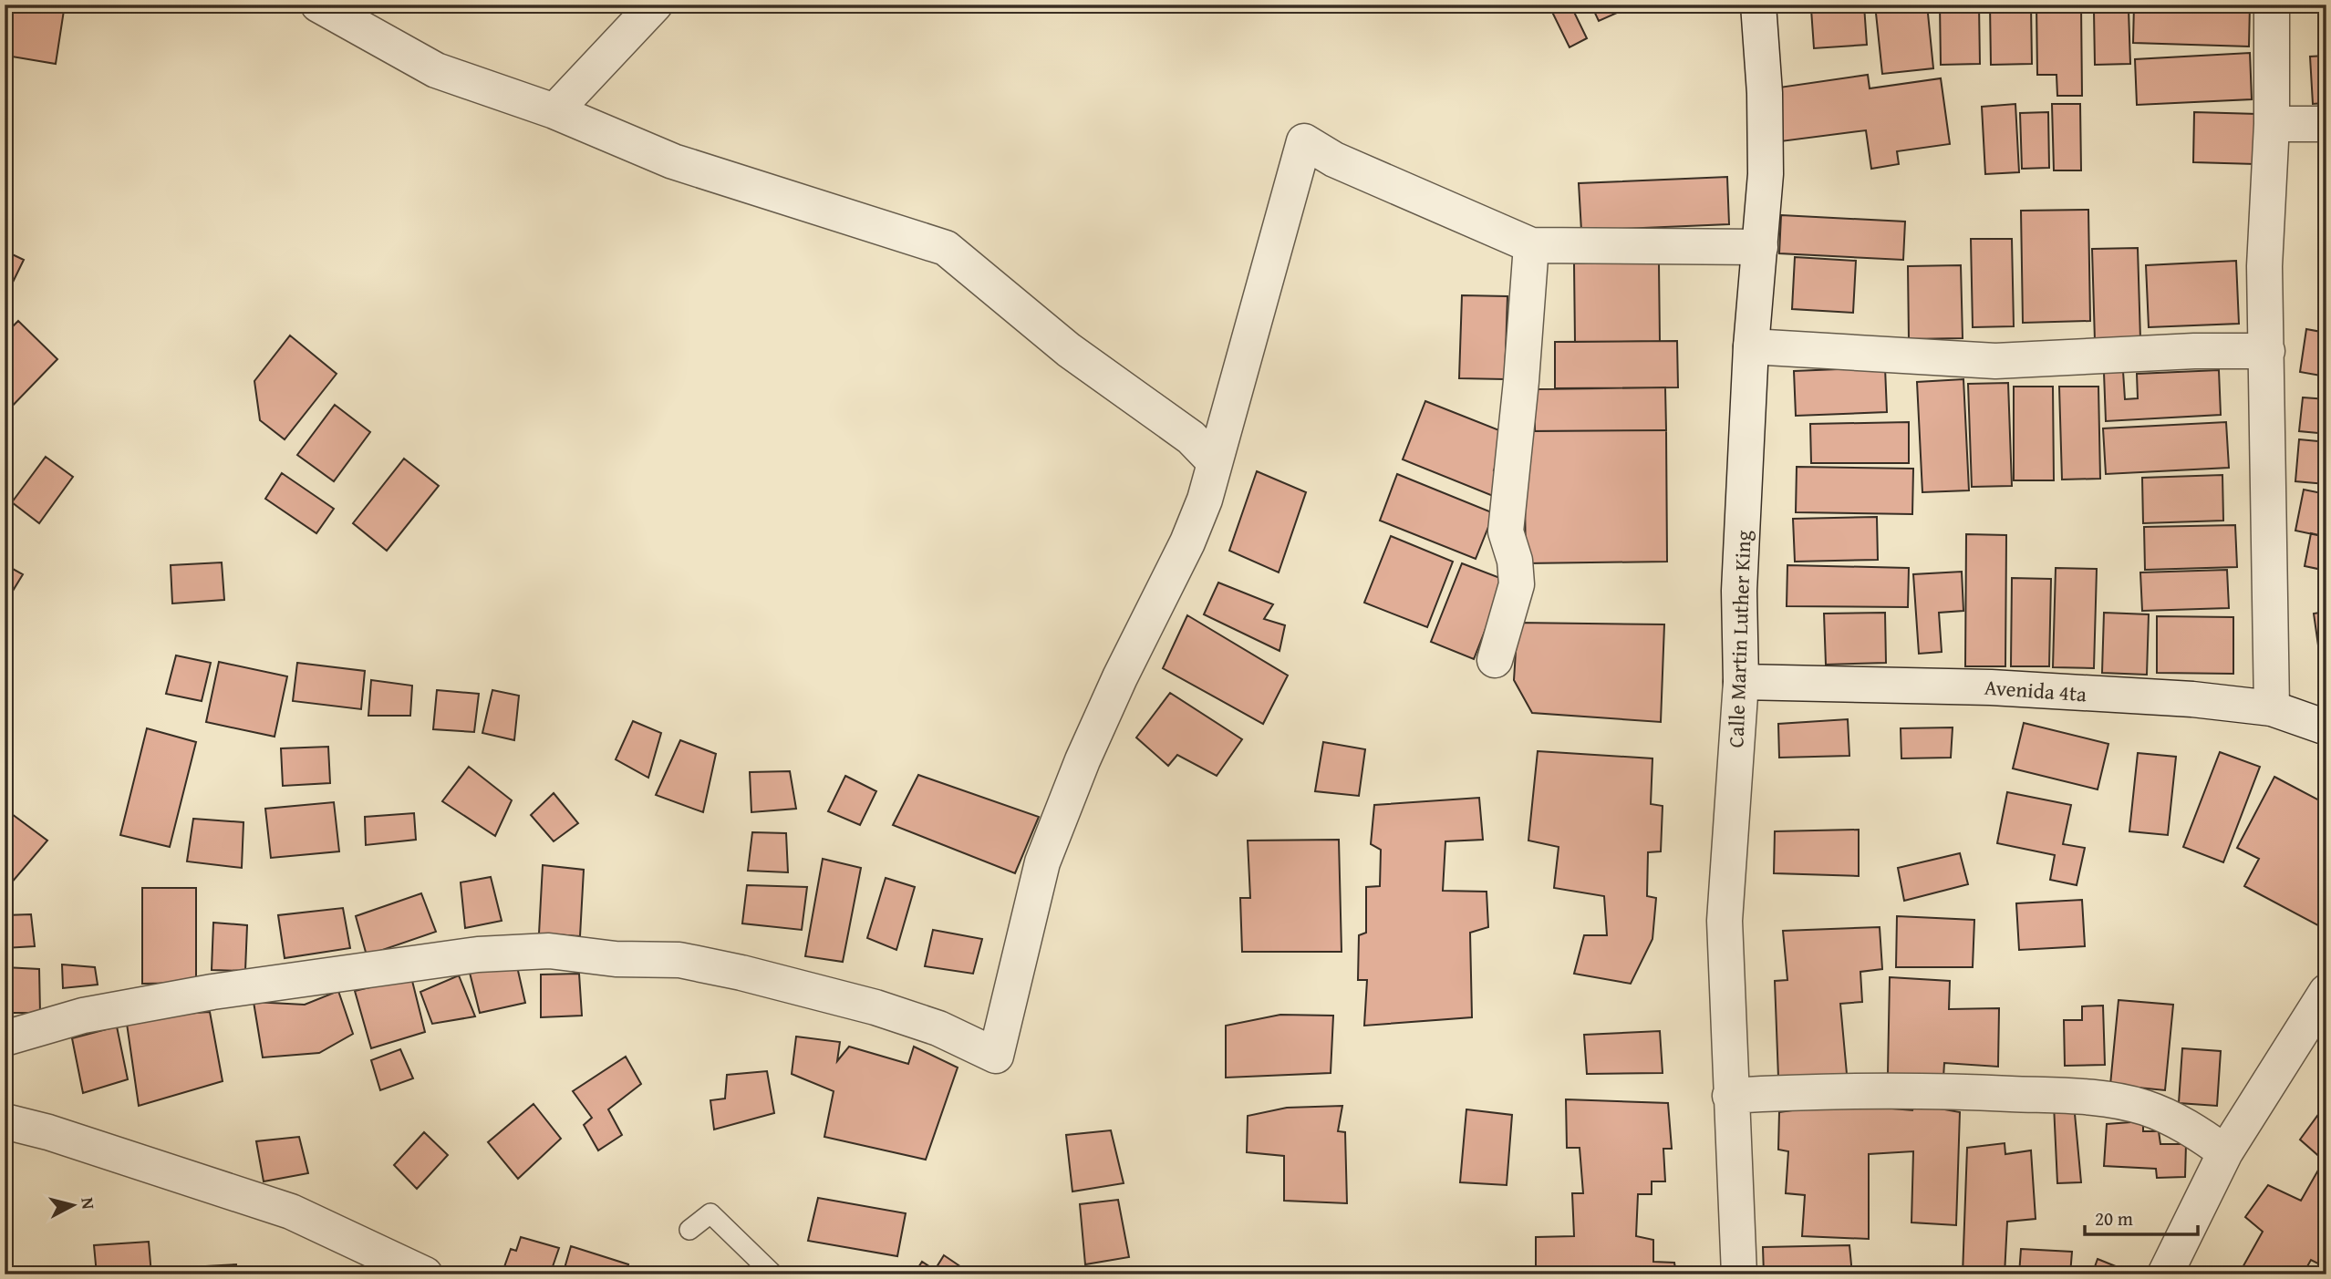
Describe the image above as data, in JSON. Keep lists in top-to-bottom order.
{
  "streets": {
    "street": ["Calle Martin Luther King", "Avenida 4ta"]
  },
  "crossings": [
    ["Calle Martin Luther King", "Avenida 4ta"]
  ],
  "scale_bar": "20 m",
  "north": "right"
}
